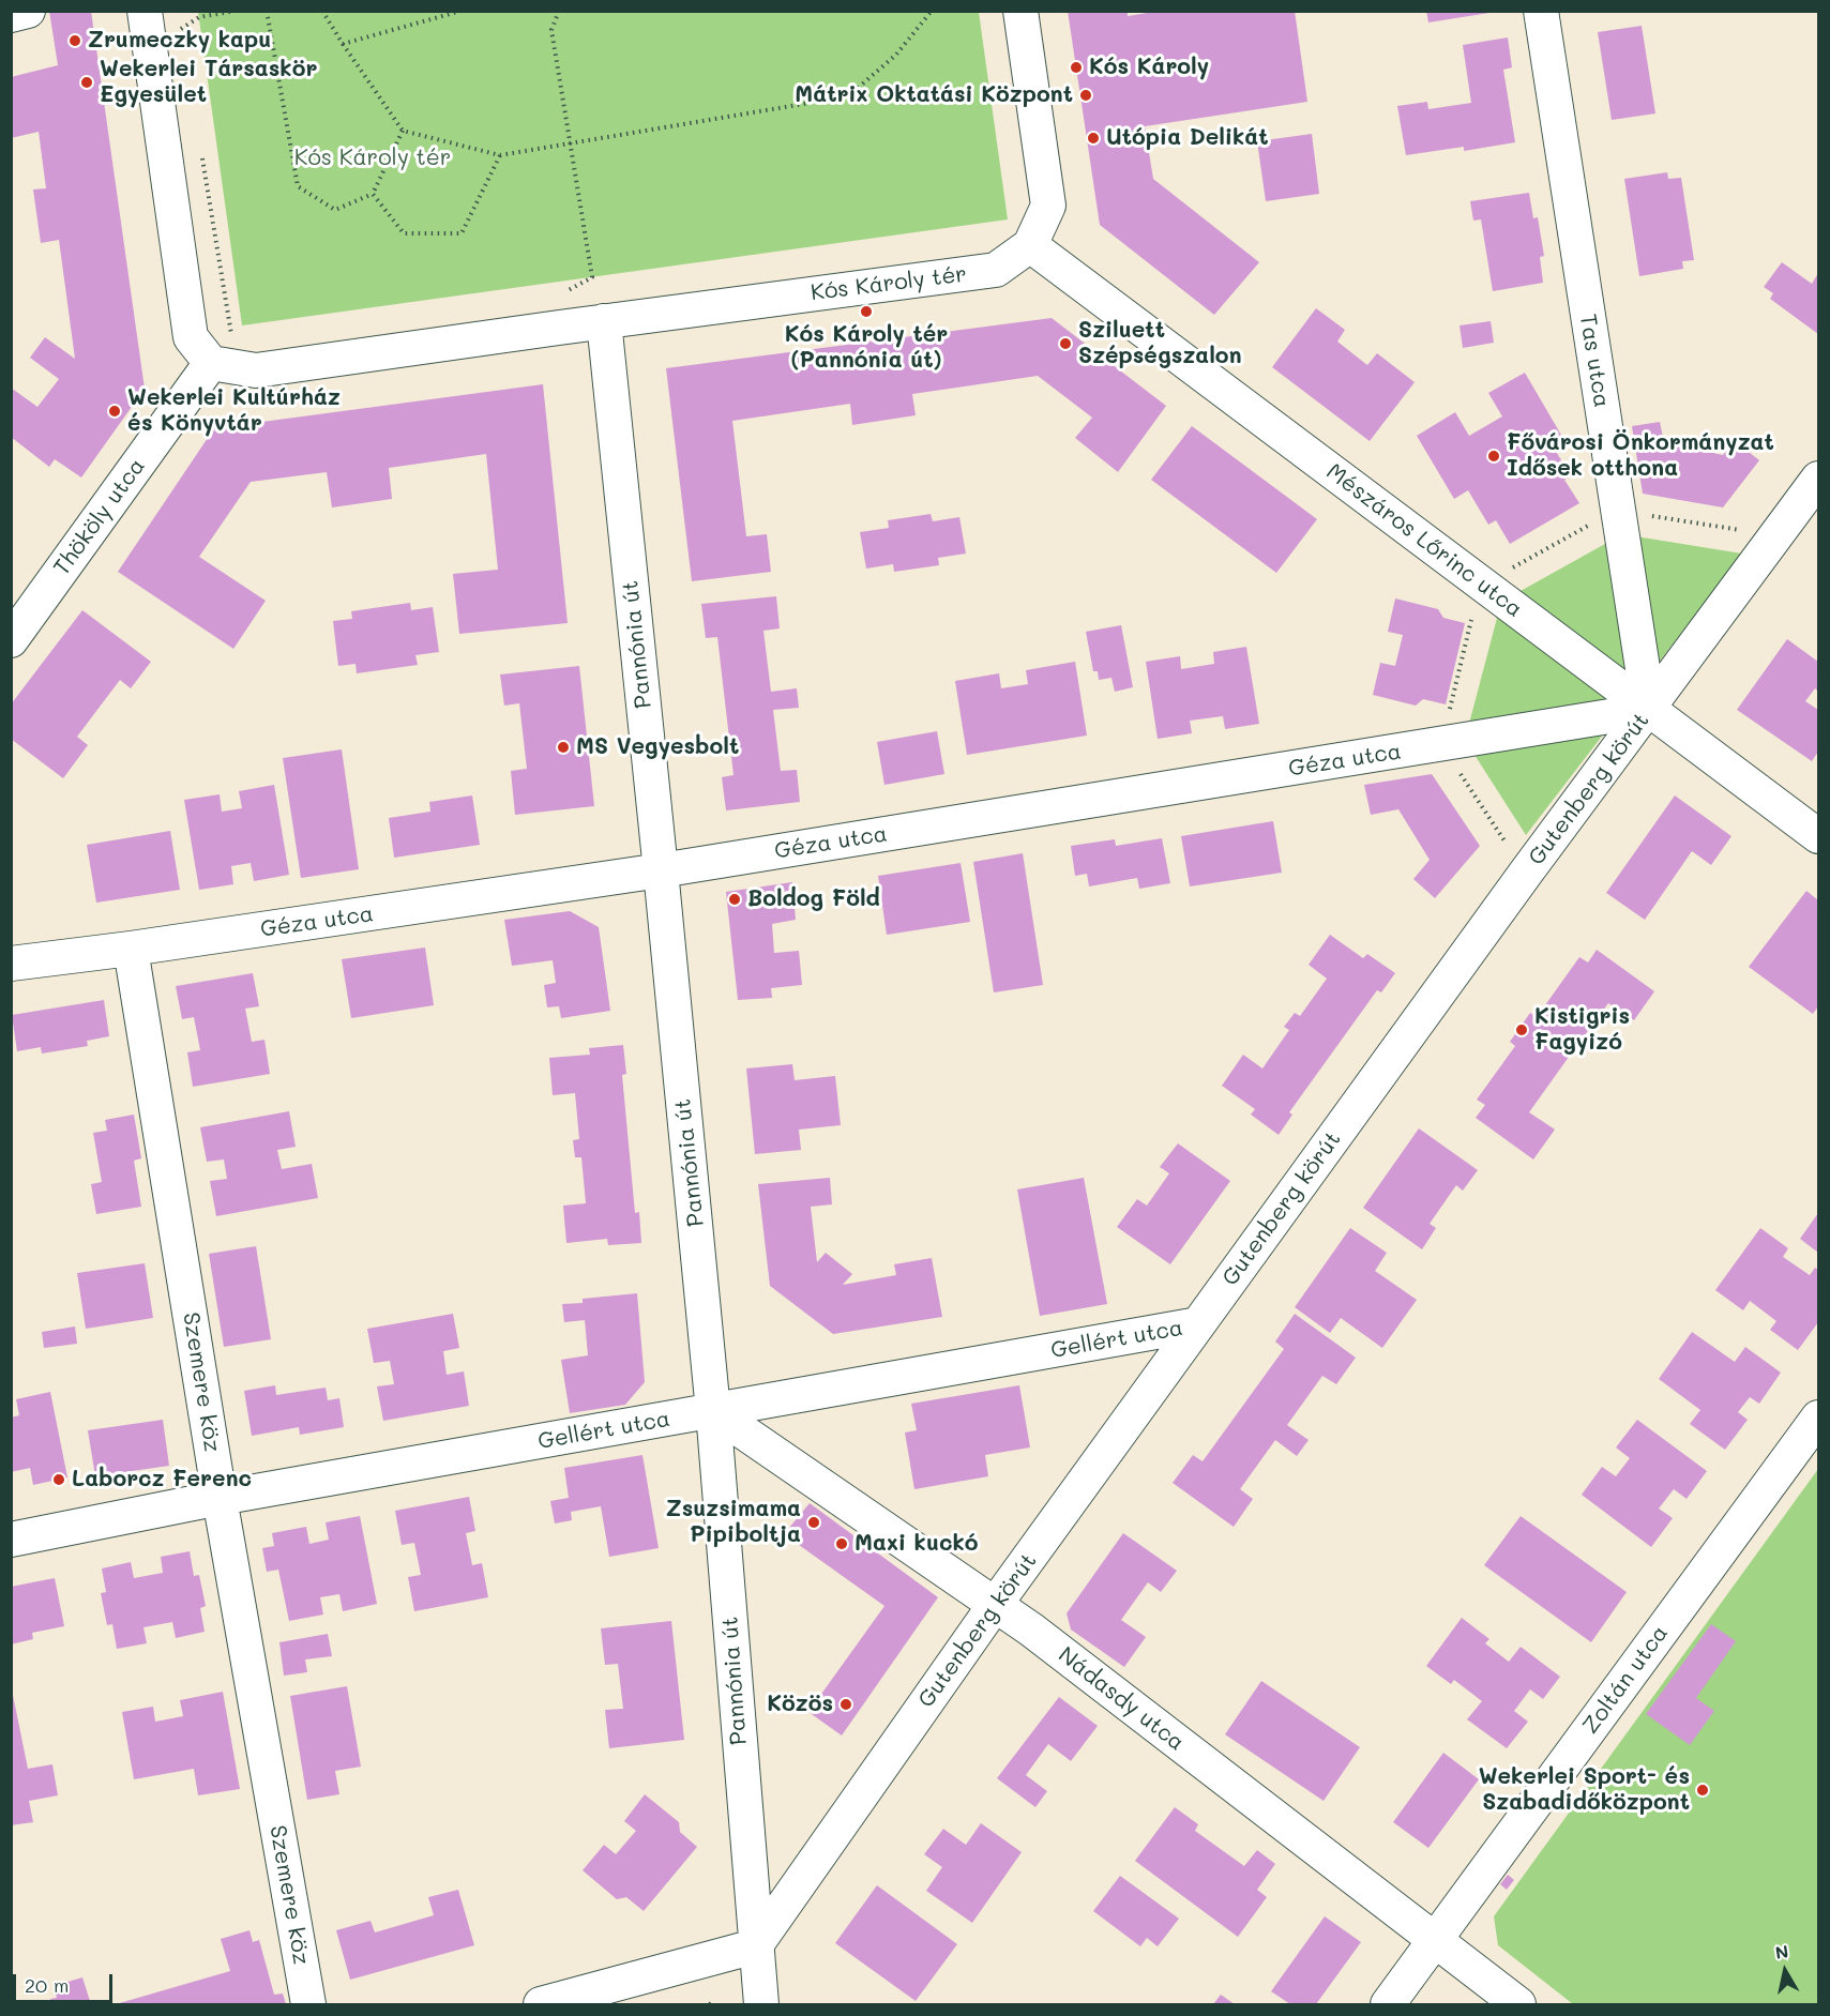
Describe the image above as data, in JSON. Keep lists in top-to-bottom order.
{
  "streets": {
    "street": [
      "Kós Károly tér",
      "Tas utca",
      "Thököly utca",
      "Mészáros Lőrinc utca",
      "Pannónia út",
      "Géza utca",
      "Gutenberg körút",
      "Gellért utca",
      "Szemere köz",
      "Zoltán utca",
      "Nádasdy utca"
    ]
  },
  "crossings": [
    ["Kós Károly tér", "Thököly utca"],
    ["Kós Károly tér", "Mészáros Lőrinc utca"],
    ["Kós Károly tér", "Pannónia út"],
    ["Tas utca", "Mészáros Lőrinc utca"],
    ["Tas utca", "Géza utca"],
    ["Tas utca", "Gutenberg körút"],
    ["Mészáros Lőrinc utca", "Géza utca"],
    ["Mészáros Lőrinc utca", "Gutenberg körút"],
    ["Pannónia út", "Géza utca"],
    ["Pannónia út", "Gutenberg körút"],
    ["Pannónia út", "Gellért utca"],
    ["Pannónia út", "Nádasdy utca"],
    ["Géza utca", "Gutenberg körút"],
    ["Géza utca", "Szemere köz"],
    ["Gutenberg körút", "Gellért utca"],
    ["Gutenberg körút", "Nádasdy utca"],
    ["Gellért utca", "Szemere köz"],
    ["Gellért utca", "Nádasdy utca"],
    ["Zoltán utca", "Nádasdy utca"]
  ],
  "parks": ["Kós Károly tér"],
  "places": [
    "Zrumeczky kapu",
    "Kós Károly",
    "Wekerlei Társaskör Egyesület",
    "Mátrix Oktatási Központ",
    "Utópia Delikát",
    "Kós Károly tér (Pannónia út)",
    "Sziluett Szépségszalon",
    "Wekerlei Kultúrház és Könyvtár",
    "Fővárosi Önkormányzat Idősek otthona",
    "MS Vegyesbolt",
    "Boldog Föld",
    "Kistigris Fagyizó",
    "Laborcz Ferenc",
    "Zsuzsimama Pipiboltja",
    "Maxi kuckó",
    "Közös",
    "Wekerlei Sport- és Szabadidőközpont"
  ],
  "scale_bar": "20 m",
  "north": "top"
}
